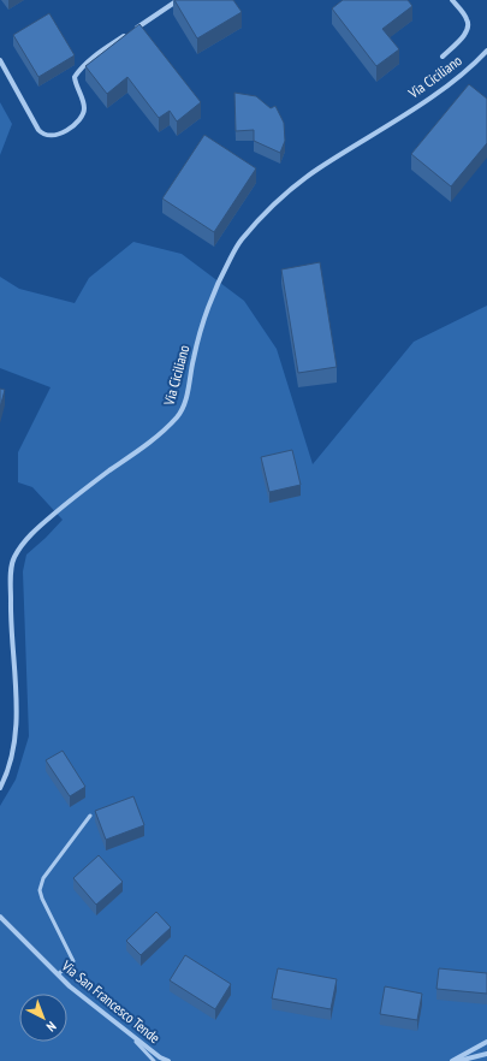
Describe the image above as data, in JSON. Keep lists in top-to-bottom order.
{
  "streets": {
    "street": ["Via Ciciliano", "Via San Francesco Tende"]
  },
  "north": "bottom right"
}
